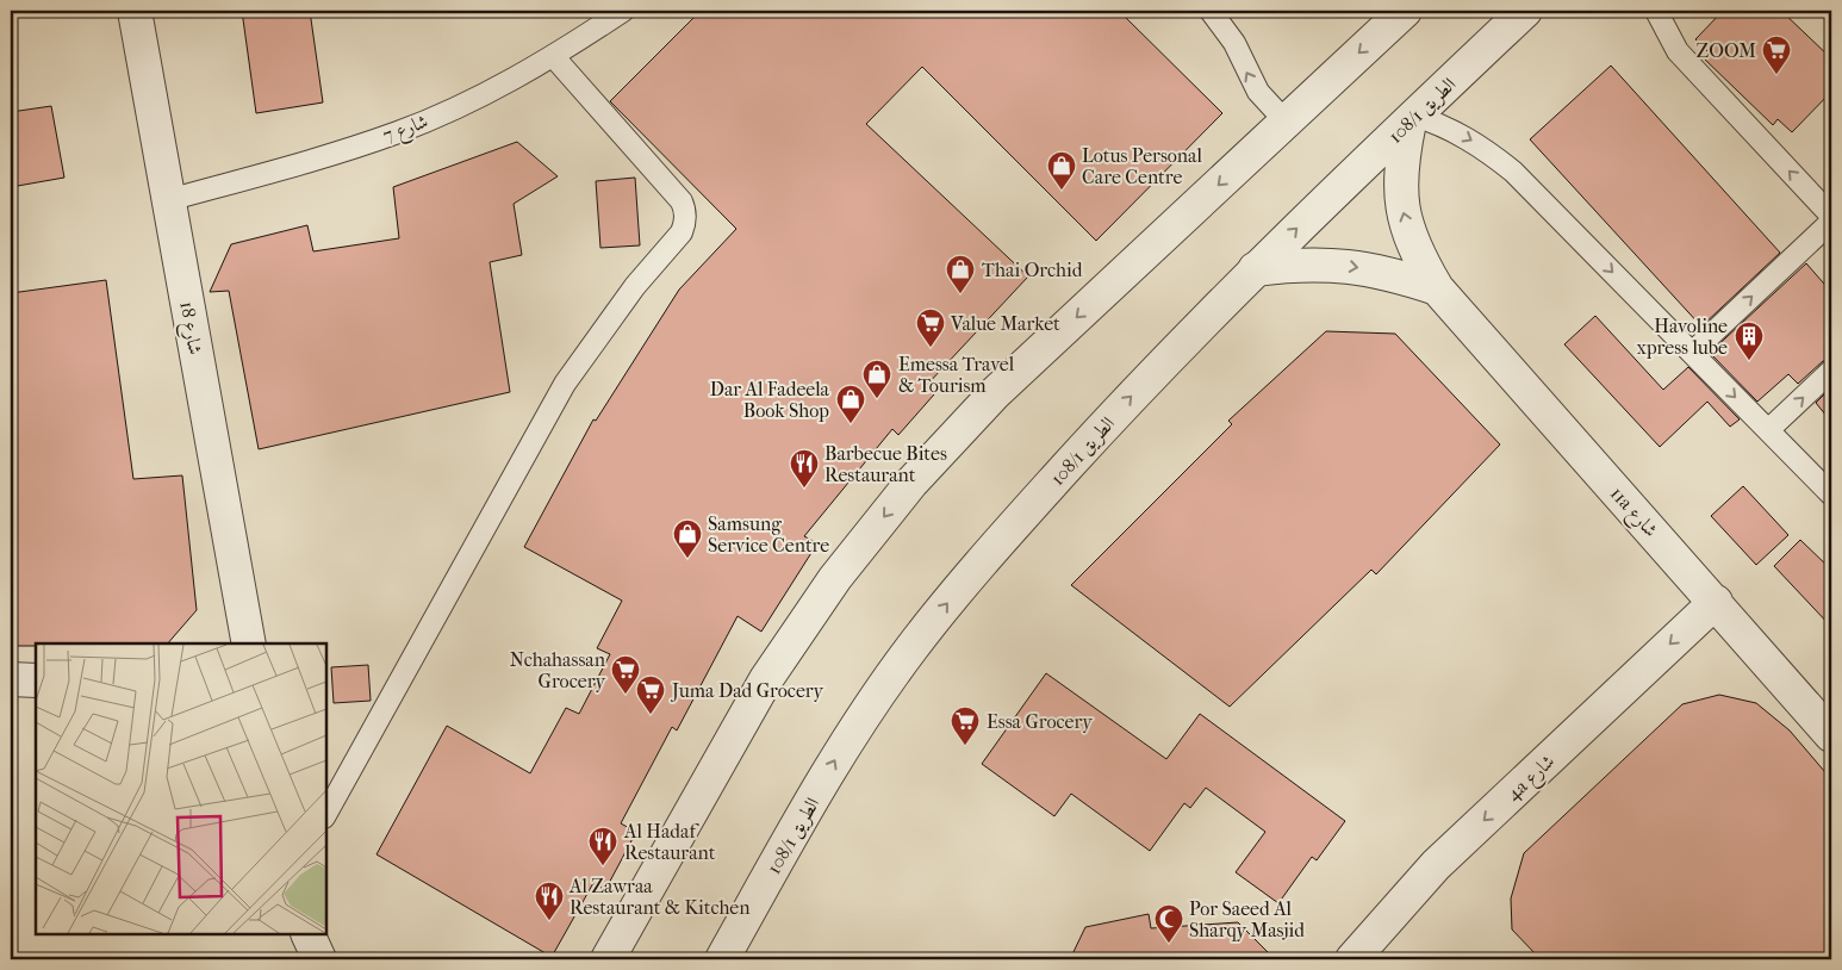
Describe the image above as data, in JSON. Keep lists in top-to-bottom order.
{
  "streets": {
    "street": [
      "108/1 الطريق",
      "شارع 18",
      "11a شارع",
      "4a شارع"
    ],
    "lane": ["شارع 7"]
  },
  "crossings": [
    ["108/1 الطريق", "11a شارع"],
    ["شارع 7", "شارع 18"],
    ["11a شارع", "4a شارع"]
  ],
  "one_way": ["4a شارع"],
  "places": {
    "supermarket": [
      "ZOOM",
      "Value Market",
      "Nchahassan Grocery",
      "Juma Dad Grocery",
      "Essa Grocery"
    ],
    "shop": [
      "Lotus Personal Care Centre",
      "Thai Orchid",
      "Emessa Travel & Tourism",
      "Dar Al Fadeela Book Shop",
      "Samsung Service Centre"
    ],
    "building": ["Havoline xpress lube"],
    "restaurant": ["Barbecue Bites Restaurant", "Al Hadaf Restaurant", "Al Zawraa Restaurant & Kitchen"],
    "mosque": ["Por Saeed Al Sharqy Masjid"]
  }
}
